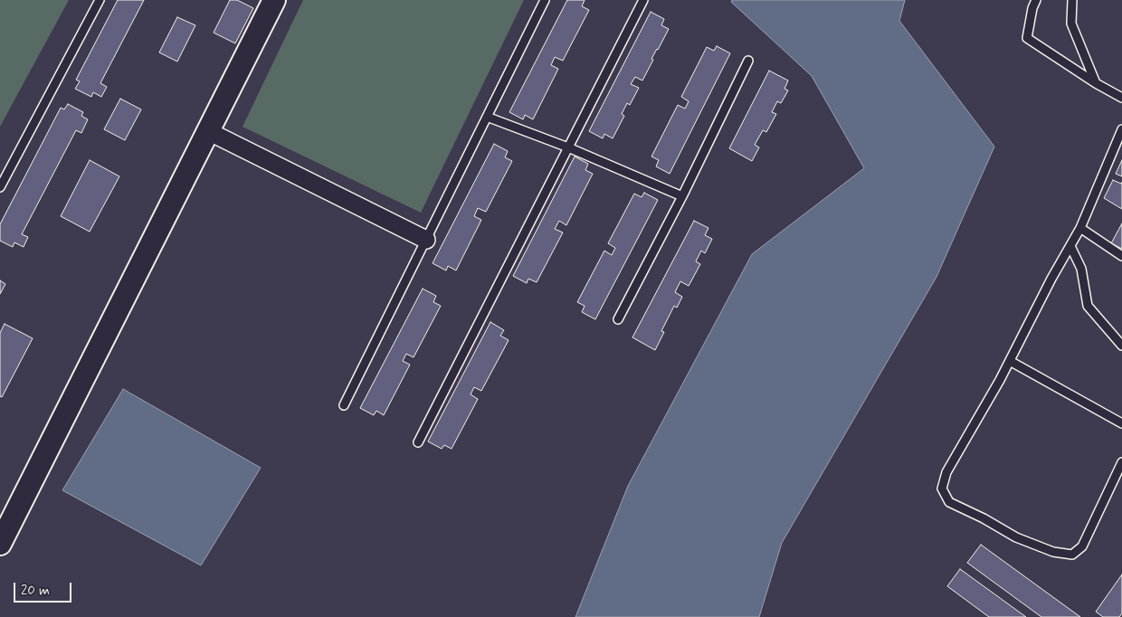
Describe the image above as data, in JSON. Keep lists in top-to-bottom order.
{
  "scale_bar": "20 m"
}
